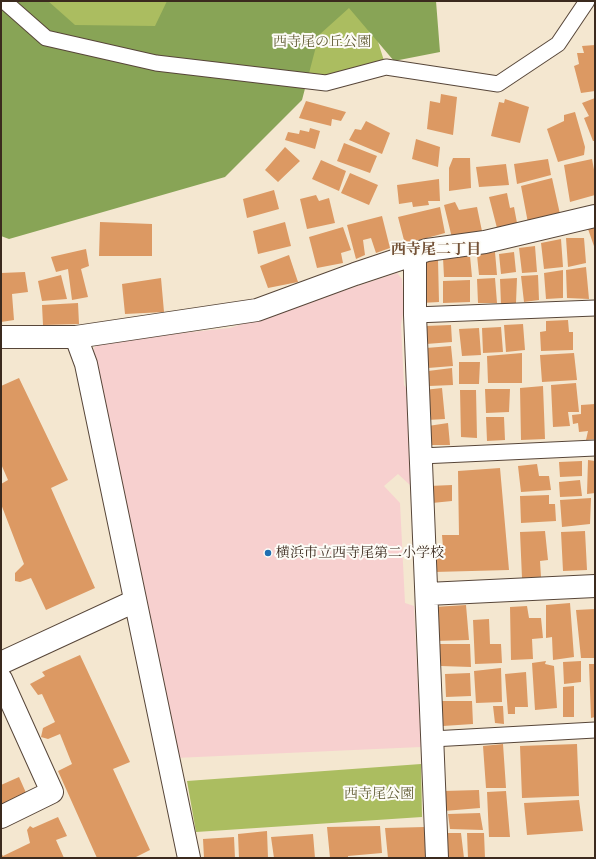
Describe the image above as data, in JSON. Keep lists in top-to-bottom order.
{
  "districts": ["西寺尾二丁目"],
  "parks": ["西寺尾の丘公園", "西寺尾公園"],
  "places": ["横浜市立西寺尾第二小学校"]
}
